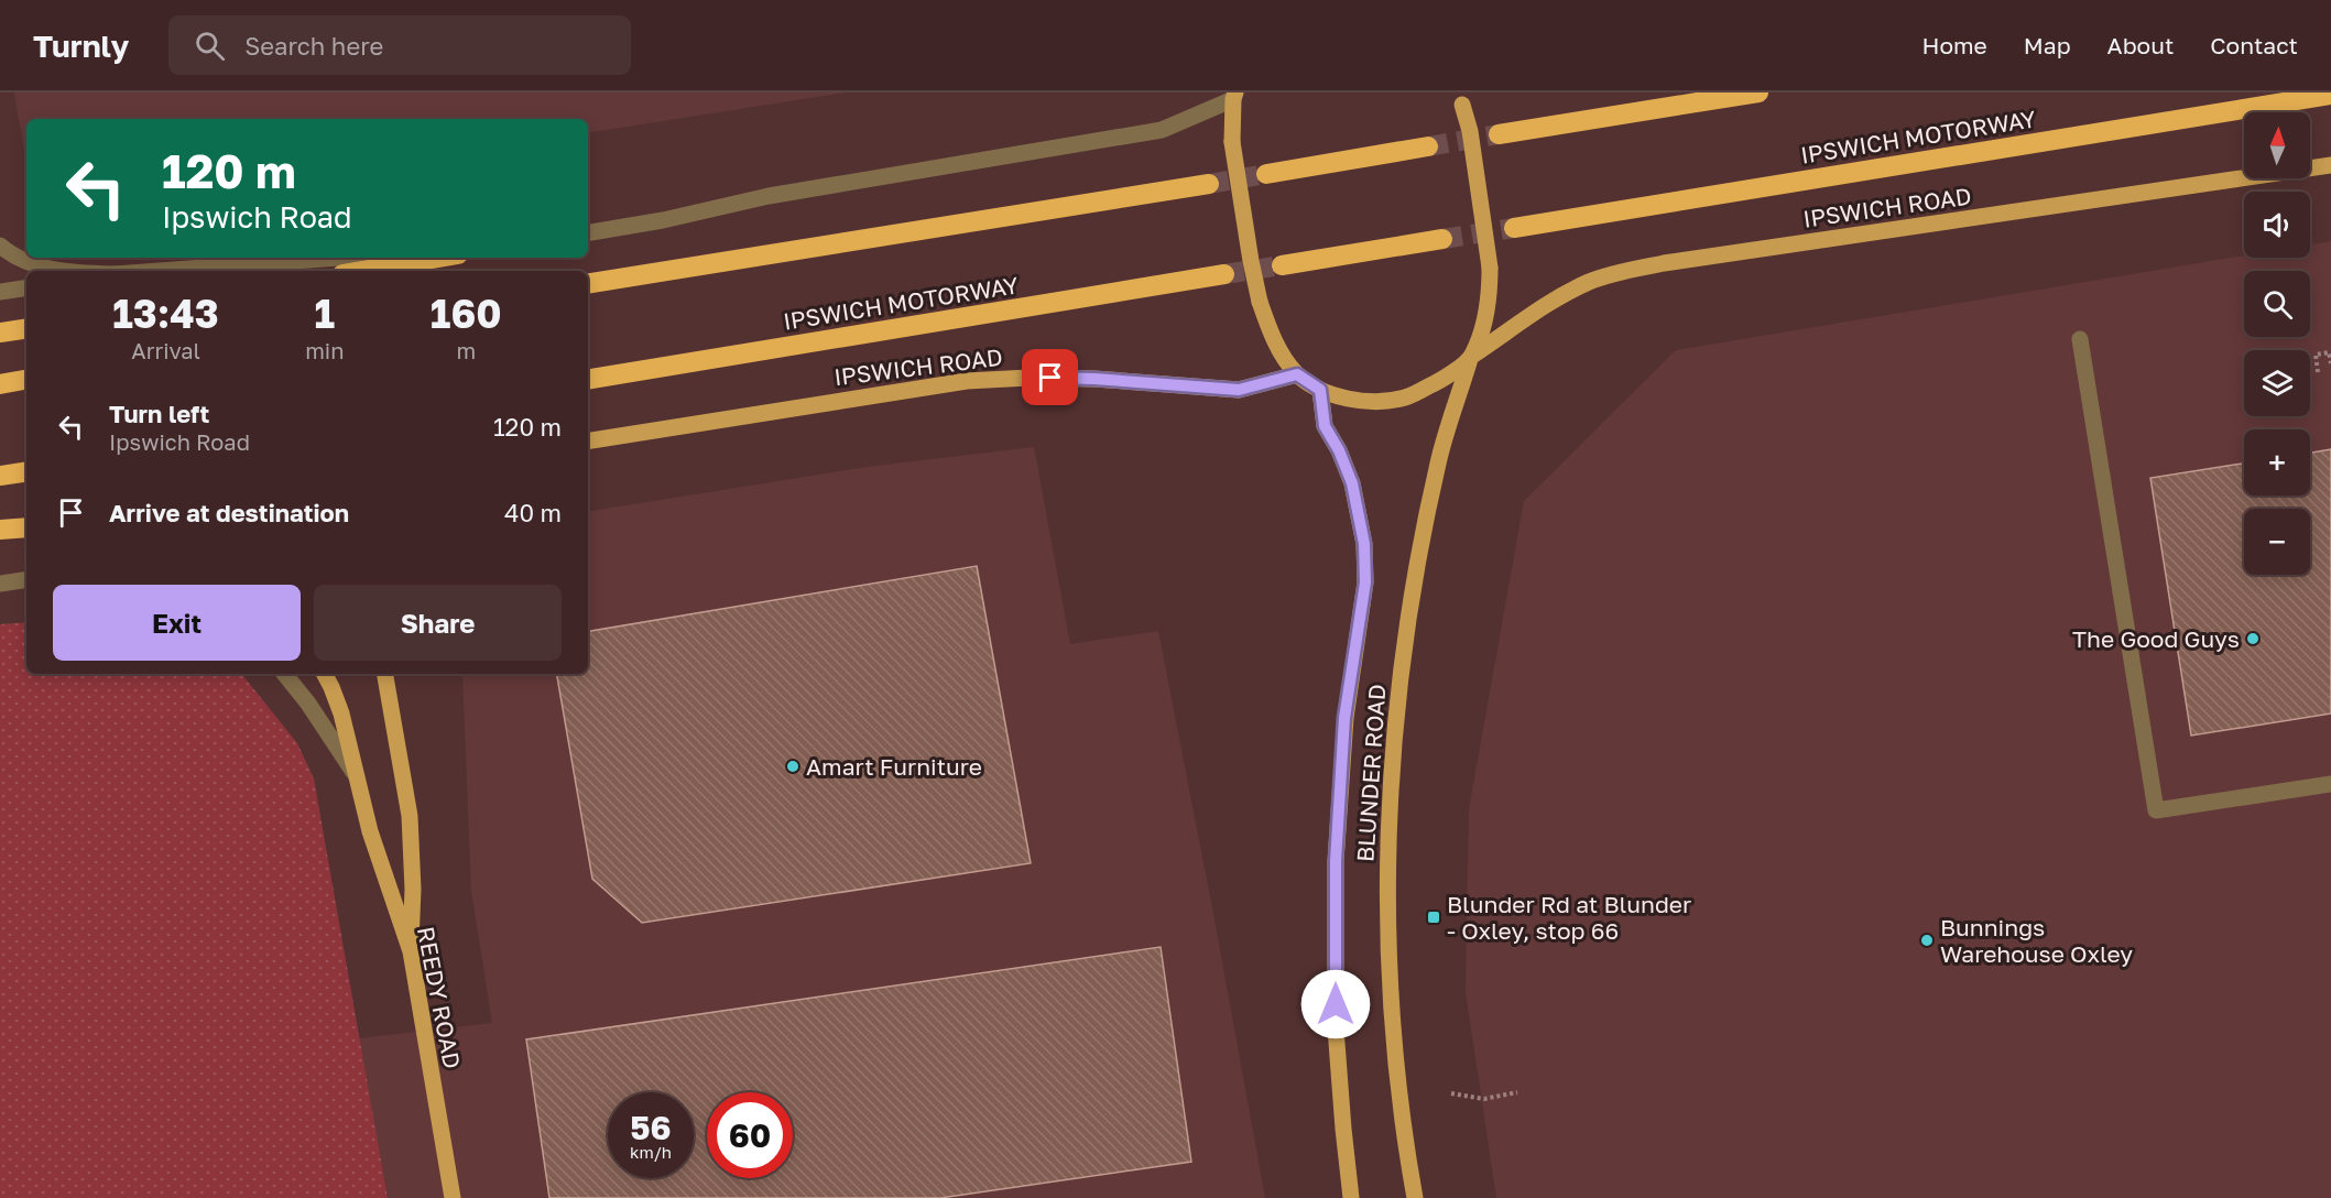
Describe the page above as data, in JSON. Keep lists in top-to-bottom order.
{
  "streets": {
    "highway": ["IPSWICH MOTORWAY"],
    "main road": ["IPSWICH ROAD", "BLUNDER ROAD", "REEDY ROAD"]
  },
  "crossings": [
    ["IPSWICH ROAD", "BLUNDER ROAD"]
  ],
  "places": {
    "other": ["The Good Guys", "Amart Furniture", "Bunnings Warehouse Oxley"],
    "transit": ["Blunder Rd at Blunder - Oxley, stop 66"]
  },
  "north": "top",
  "page": {
    "header": "Turnly",
    "search": "Search here",
    "nav": [
      "Home",
      "Map",
      "About",
      "Contact"
    ],
    "map_buttons": ["+", "−"],
    "turn": ["120 m", "Ipswich Road"],
    "eta": [
      "13:43",
      "Arrival",
      "1",
      "min",
      "160",
      "m"
    ],
    "list": [
      {
        "name": "Turn left",
        "note": "Ipswich Road",
        "value": "120 m"
      },
      {
        "name": "Arrive at destination",
        "value": "40 m"
      }
    ],
    "buttons": ["Exit", "Share"],
    "speed": "56 km/h",
    "limit": "60"
  }
}
